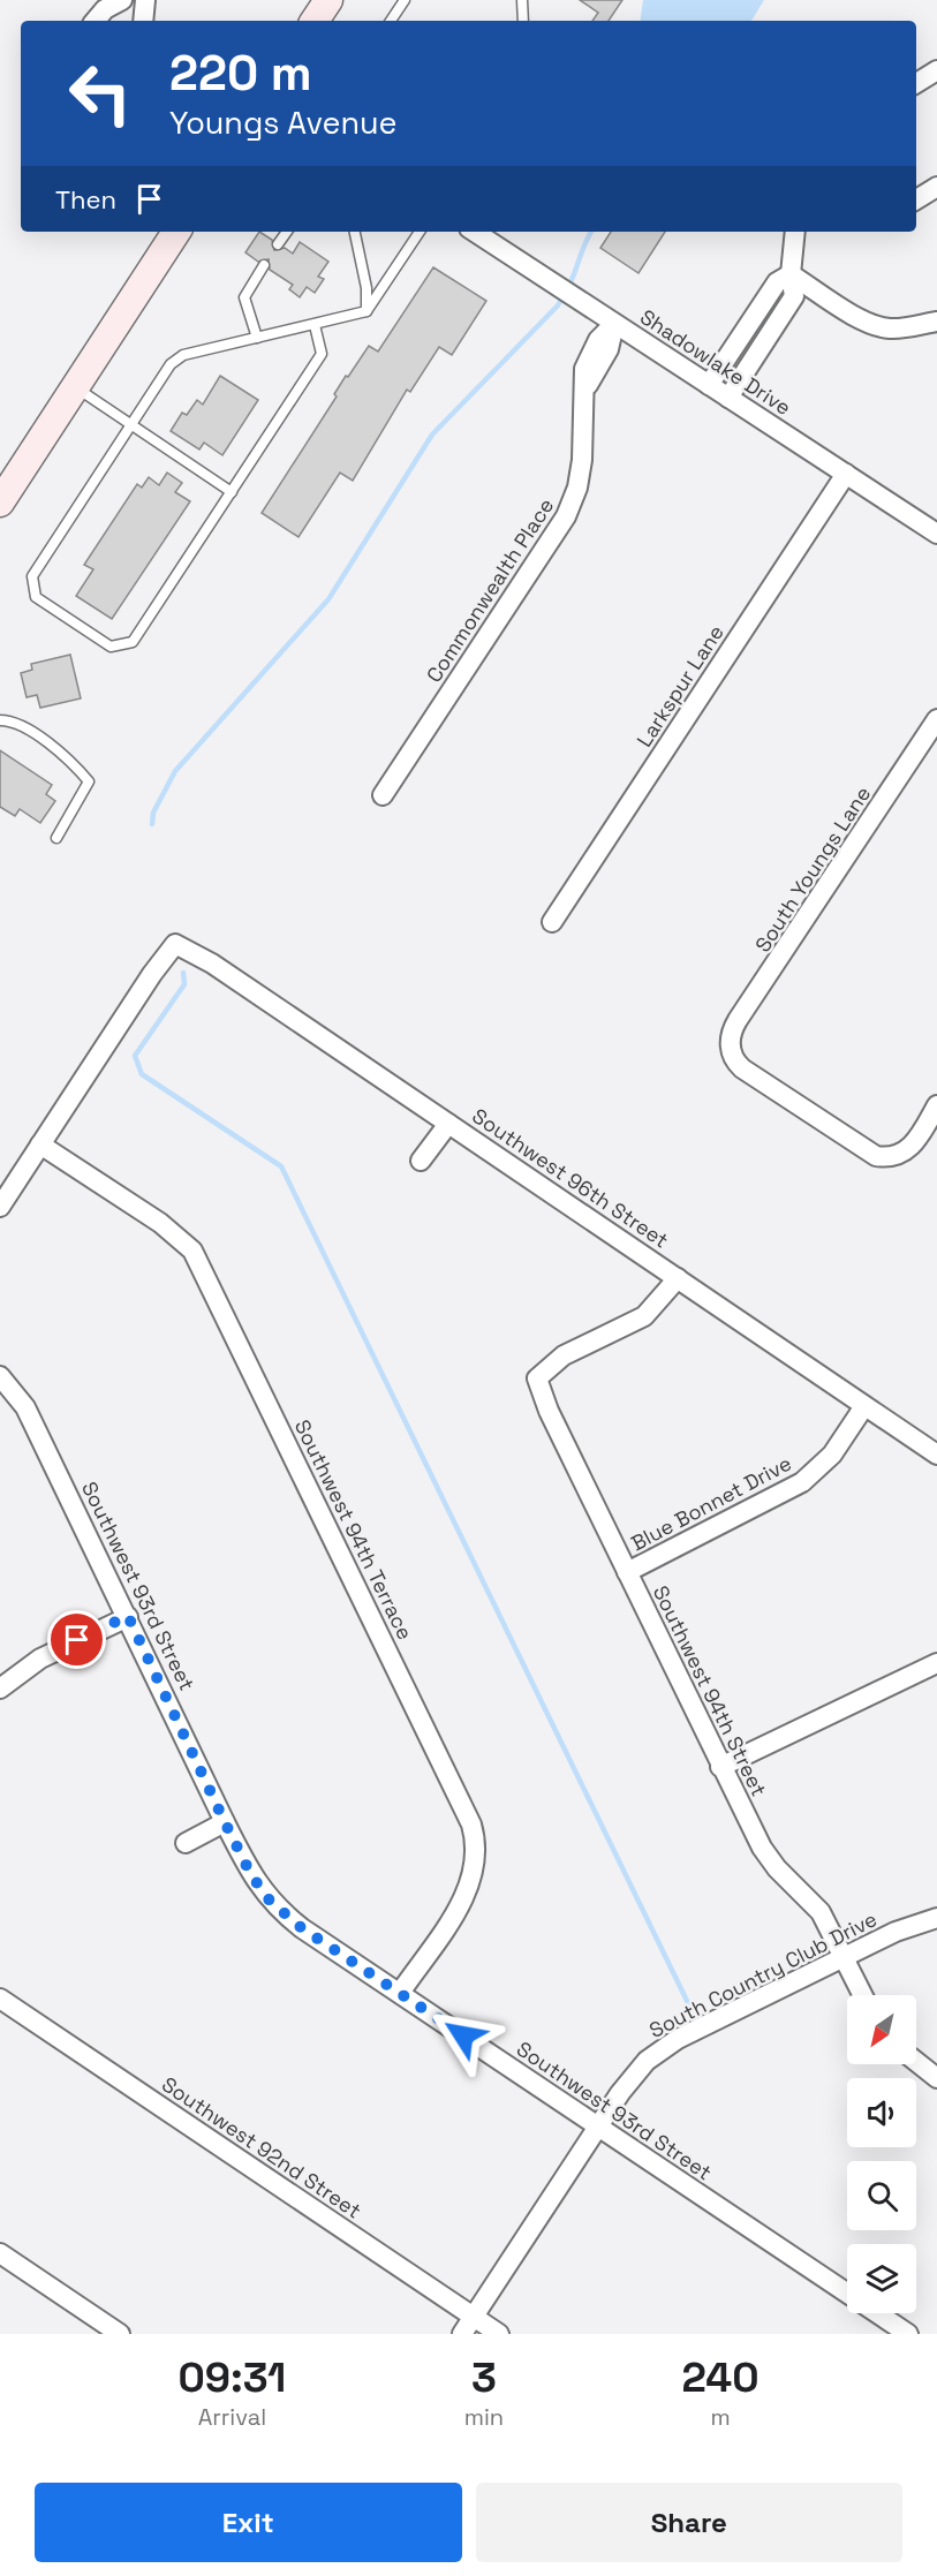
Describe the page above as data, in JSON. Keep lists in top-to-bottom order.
{
  "streets": {
    "street": [
      "Shadowlake Drive",
      "Commonwealth Place",
      "Larkspur Lane",
      "South Youngs Lane",
      "Southwest 96th Street",
      "Blue Bonnet Drive",
      "Southwest 94th Terrace",
      "Southwest 93rd Street",
      "Southwest 94th Street",
      "South Country Club Drive",
      "Southwest 92nd Street"
    ]
  },
  "crossings": [
    ["Shadowlake Drive", "Commonwealth Place"],
    ["Shadowlake Drive", "Larkspur Lane"],
    ["Southwest 96th Street", "Blue Bonnet Drive"],
    ["Southwest 96th Street", "Southwest 94th Terrace"],
    ["Southwest 96th Street", "Southwest 94th Street"],
    ["Blue Bonnet Drive", "Southwest 94th Street"],
    ["Southwest 94th Terrace", "Southwest 93rd Street"],
    ["Southwest 93rd Street", "South Country Club Drive"],
    ["Southwest 94th Street", "South Country Club Drive"],
    ["South Country Club Drive", "Southwest 92nd Street"]
  ],
  "north": "bottom left",
  "page": {
    "turn": ["220 m", "Youngs Avenue"],
    "then": "Then",
    "eta": [
      "09:31",
      "Arrival",
      "3",
      "min",
      "240",
      "m"
    ],
    "buttons": ["Exit", "Share"]
  }
}
